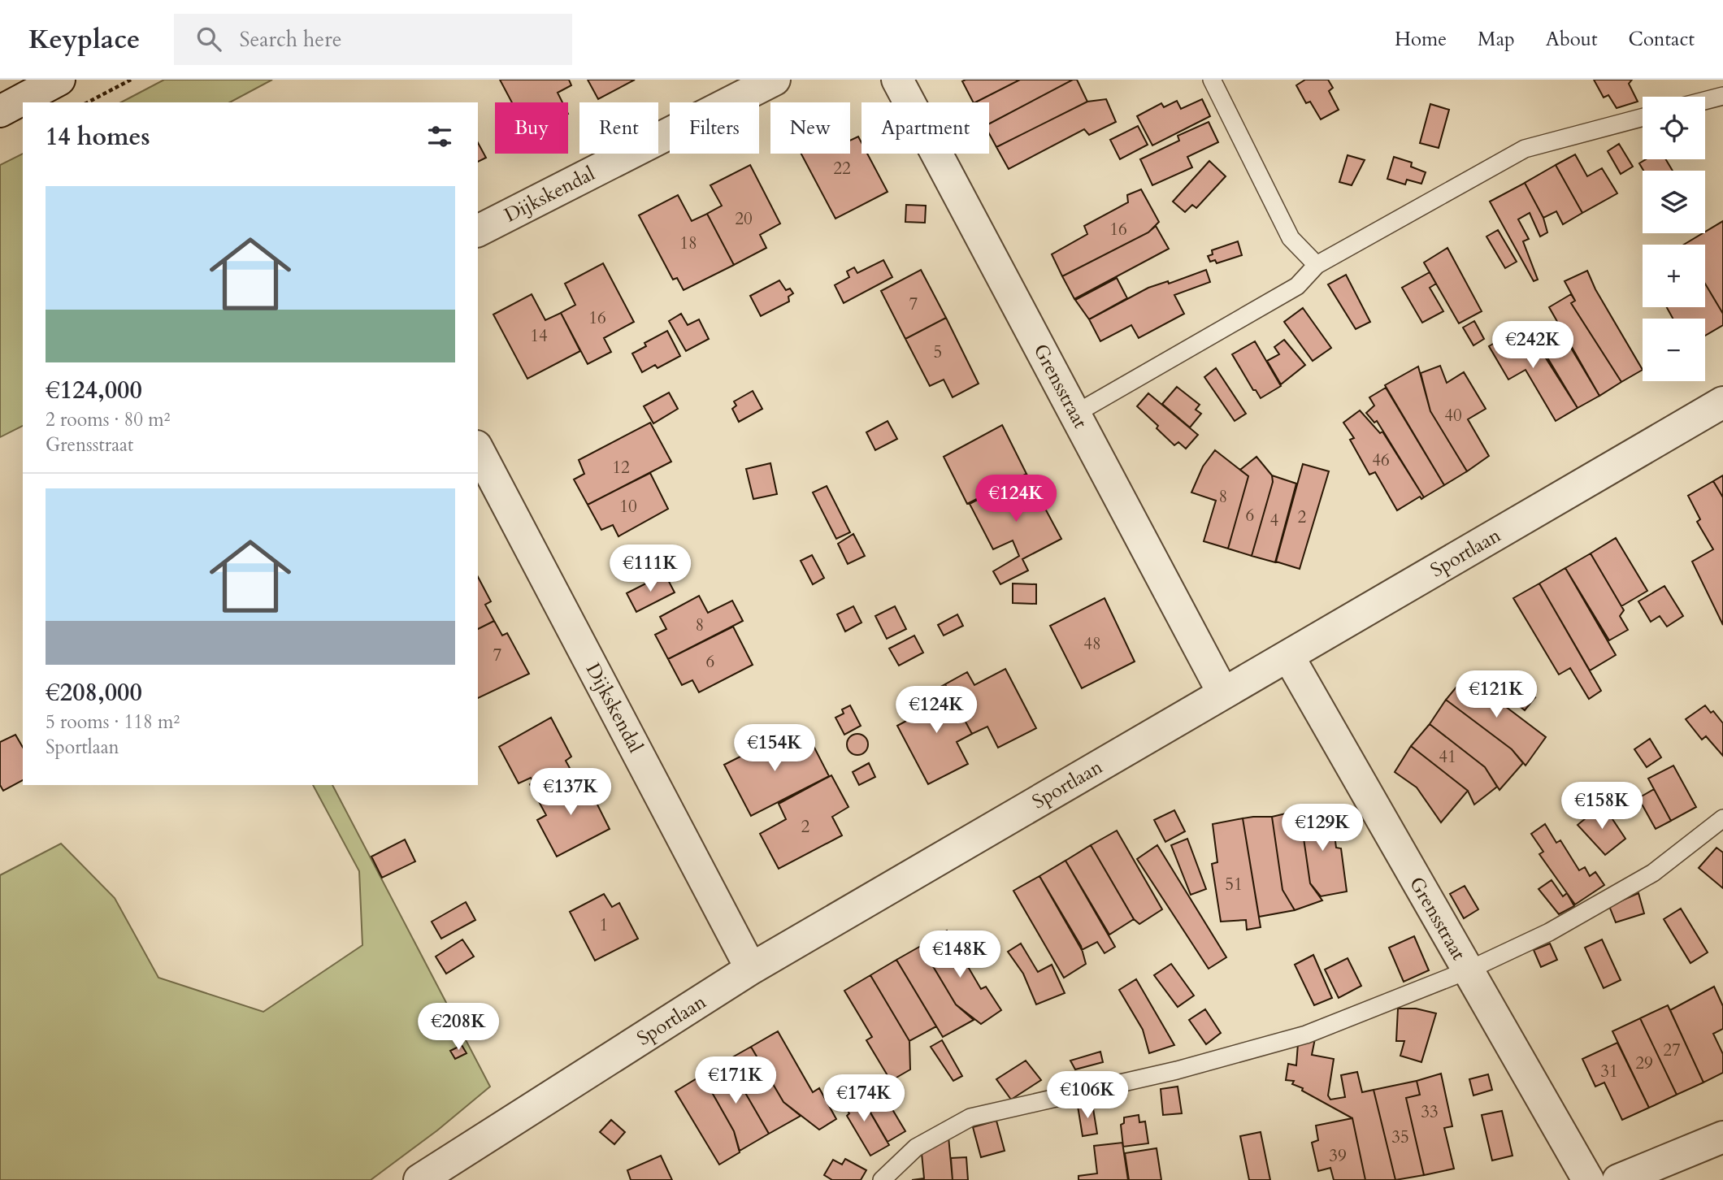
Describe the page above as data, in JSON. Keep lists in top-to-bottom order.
{
  "streets": {
    "street": ["Dijkskendal", "Grensstraat", "Sportlaan"]
  },
  "crossings": [
    ["Dijkskendal", "Sportlaan"],
    ["Grensstraat", "Sportlaan"]
  ],
  "house_numbers": [
    "22",
    "20",
    "16",
    "18",
    "7",
    "16",
    "14",
    "5",
    "40",
    "46",
    "12",
    "8",
    "10",
    "6",
    "2",
    "4",
    "8",
    "48",
    "7",
    "6",
    "41",
    "2",
    "51",
    "1",
    "27",
    "29",
    "31",
    "33",
    "35",
    "39"
  ],
  "page": {
    "header": "Keyplace",
    "search": "Search here",
    "nav": [
      "Home",
      "Map",
      "About",
      "Contact"
    ],
    "map_buttons": ["+", "−"],
    "chip": [
      "Buy",
      "Rent",
      "Filters",
      "New",
      "Apartment"
    ],
    "heading": "14 homes",
    "list": [
      {
        "name": "€124,000",
        "note": "2 rooms · 80 m² · Grensstraat"
      },
      {
        "name": "€208,000",
        "note": "5 rooms · 118 m² · Sportlaan"
      }
    ],
    "price": [
      "€242K",
      "€124K",
      "€111K",
      "€121K",
      "€124K",
      "€154K",
      "€137K",
      "€158K",
      "€129K",
      "€148K",
      "€208K",
      "€171K",
      "€106K",
      "€174K"
    ]
  }
}
